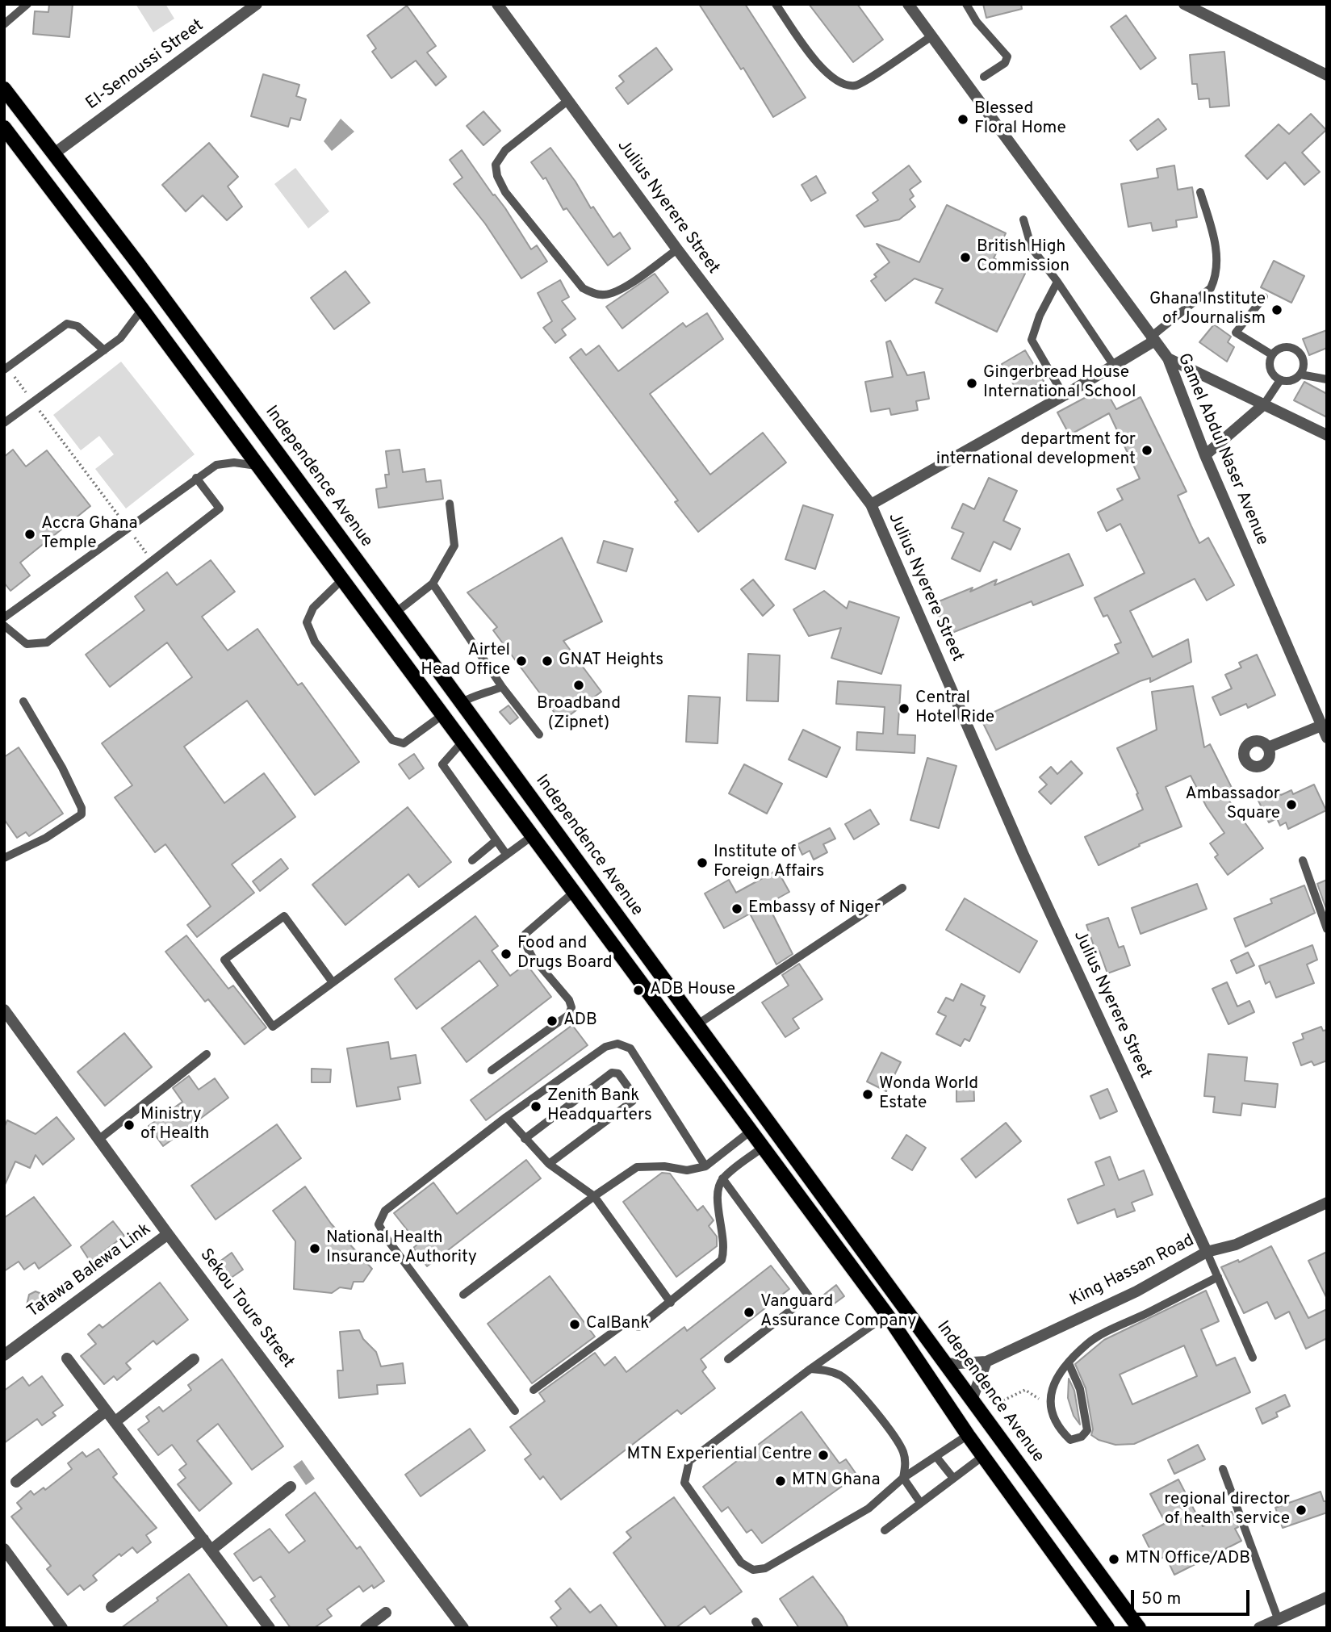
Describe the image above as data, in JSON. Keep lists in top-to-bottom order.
{
  "streets": {
    "main road": ["Independence Avenue"],
    "street": [
      "El-Senoussi Street",
      "Julius Nyerere Street",
      "Gamel Abdul Naser Avenue",
      "Tafawa Balewa Link",
      "King Hassan Road",
      "Sekou Toure Street"
    ]
  },
  "crossings": [
    ["El-Senoussi Street", "Independence Avenue"],
    ["Julius Nyerere Street", "King Hassan Road"],
    ["Independence Avenue", "King Hassan Road"],
    ["Tafawa Balewa Link", "Sekou Toure Street"]
  ],
  "places": [
    "Blessed Floral Home",
    "British High Commission",
    "Ghana Institute of Journalism",
    "Gingerbread House International School",
    "department for international development",
    "Accra Ghana Temple",
    "Airtel Head Office",
    "GNAT Heights",
    "Broadband (Zipnet)",
    "Central Hotel Ride",
    "Ambassador Square",
    "Institute of Foreign Affairs",
    "Embassy of Niger",
    "Food and Drugs Board",
    "ADB House",
    "ADB",
    "Wonda World Estate",
    "Zenith Bank Headquarters",
    "Ministry of Health",
    "National Health Insurance Authority",
    "Vanguard Assurance Company",
    "CalBank",
    "MTN Experiential Centre",
    "MTN Ghana",
    "regional director of health service",
    "MTN Office/ADB"
  ],
  "scale_bar": "50 m"
}
